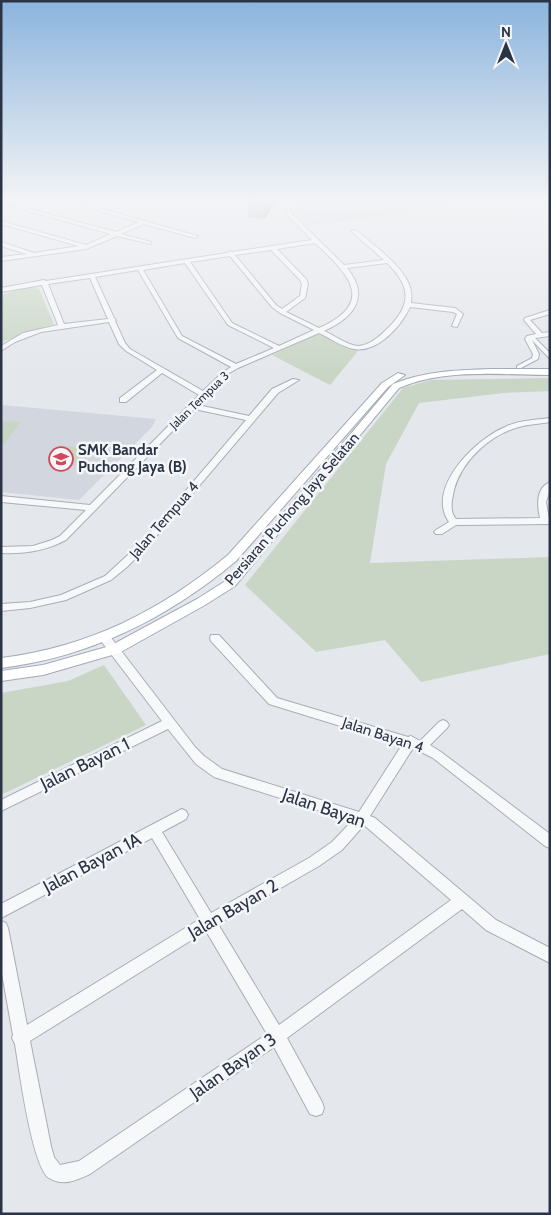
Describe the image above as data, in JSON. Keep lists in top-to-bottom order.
{
  "streets": {
    "main road": ["Persiaran Puchong Jaya Selatan"],
    "street": [
      "Jalan Tempua 3",
      "Jalan Tempua 4",
      "Jalan Bayan 4",
      "Jalan Bayan 1",
      "Jalan Bayan",
      "Jalan Bayan 1A",
      "Jalan Bayan 2",
      "Jalan Bayan 3"
    ]
  },
  "crossings": [
    ["Persiaran Puchong Jaya Selatan", "Jalan Bayan"],
    ["Jalan Bayan 4", "Jalan Bayan 2"],
    ["Jalan Bayan 1", "Jalan Bayan"],
    ["Jalan Bayan", "Jalan Bayan 2"],
    ["Jalan Bayan", "Jalan Bayan 3"],
    ["Jalan Bayan 2", "Jalan Bayan 3"]
  ],
  "places": {
    "school or university": ["SMK Bandar Puchong Jaya (B)"]
  },
  "north": "top"
}
